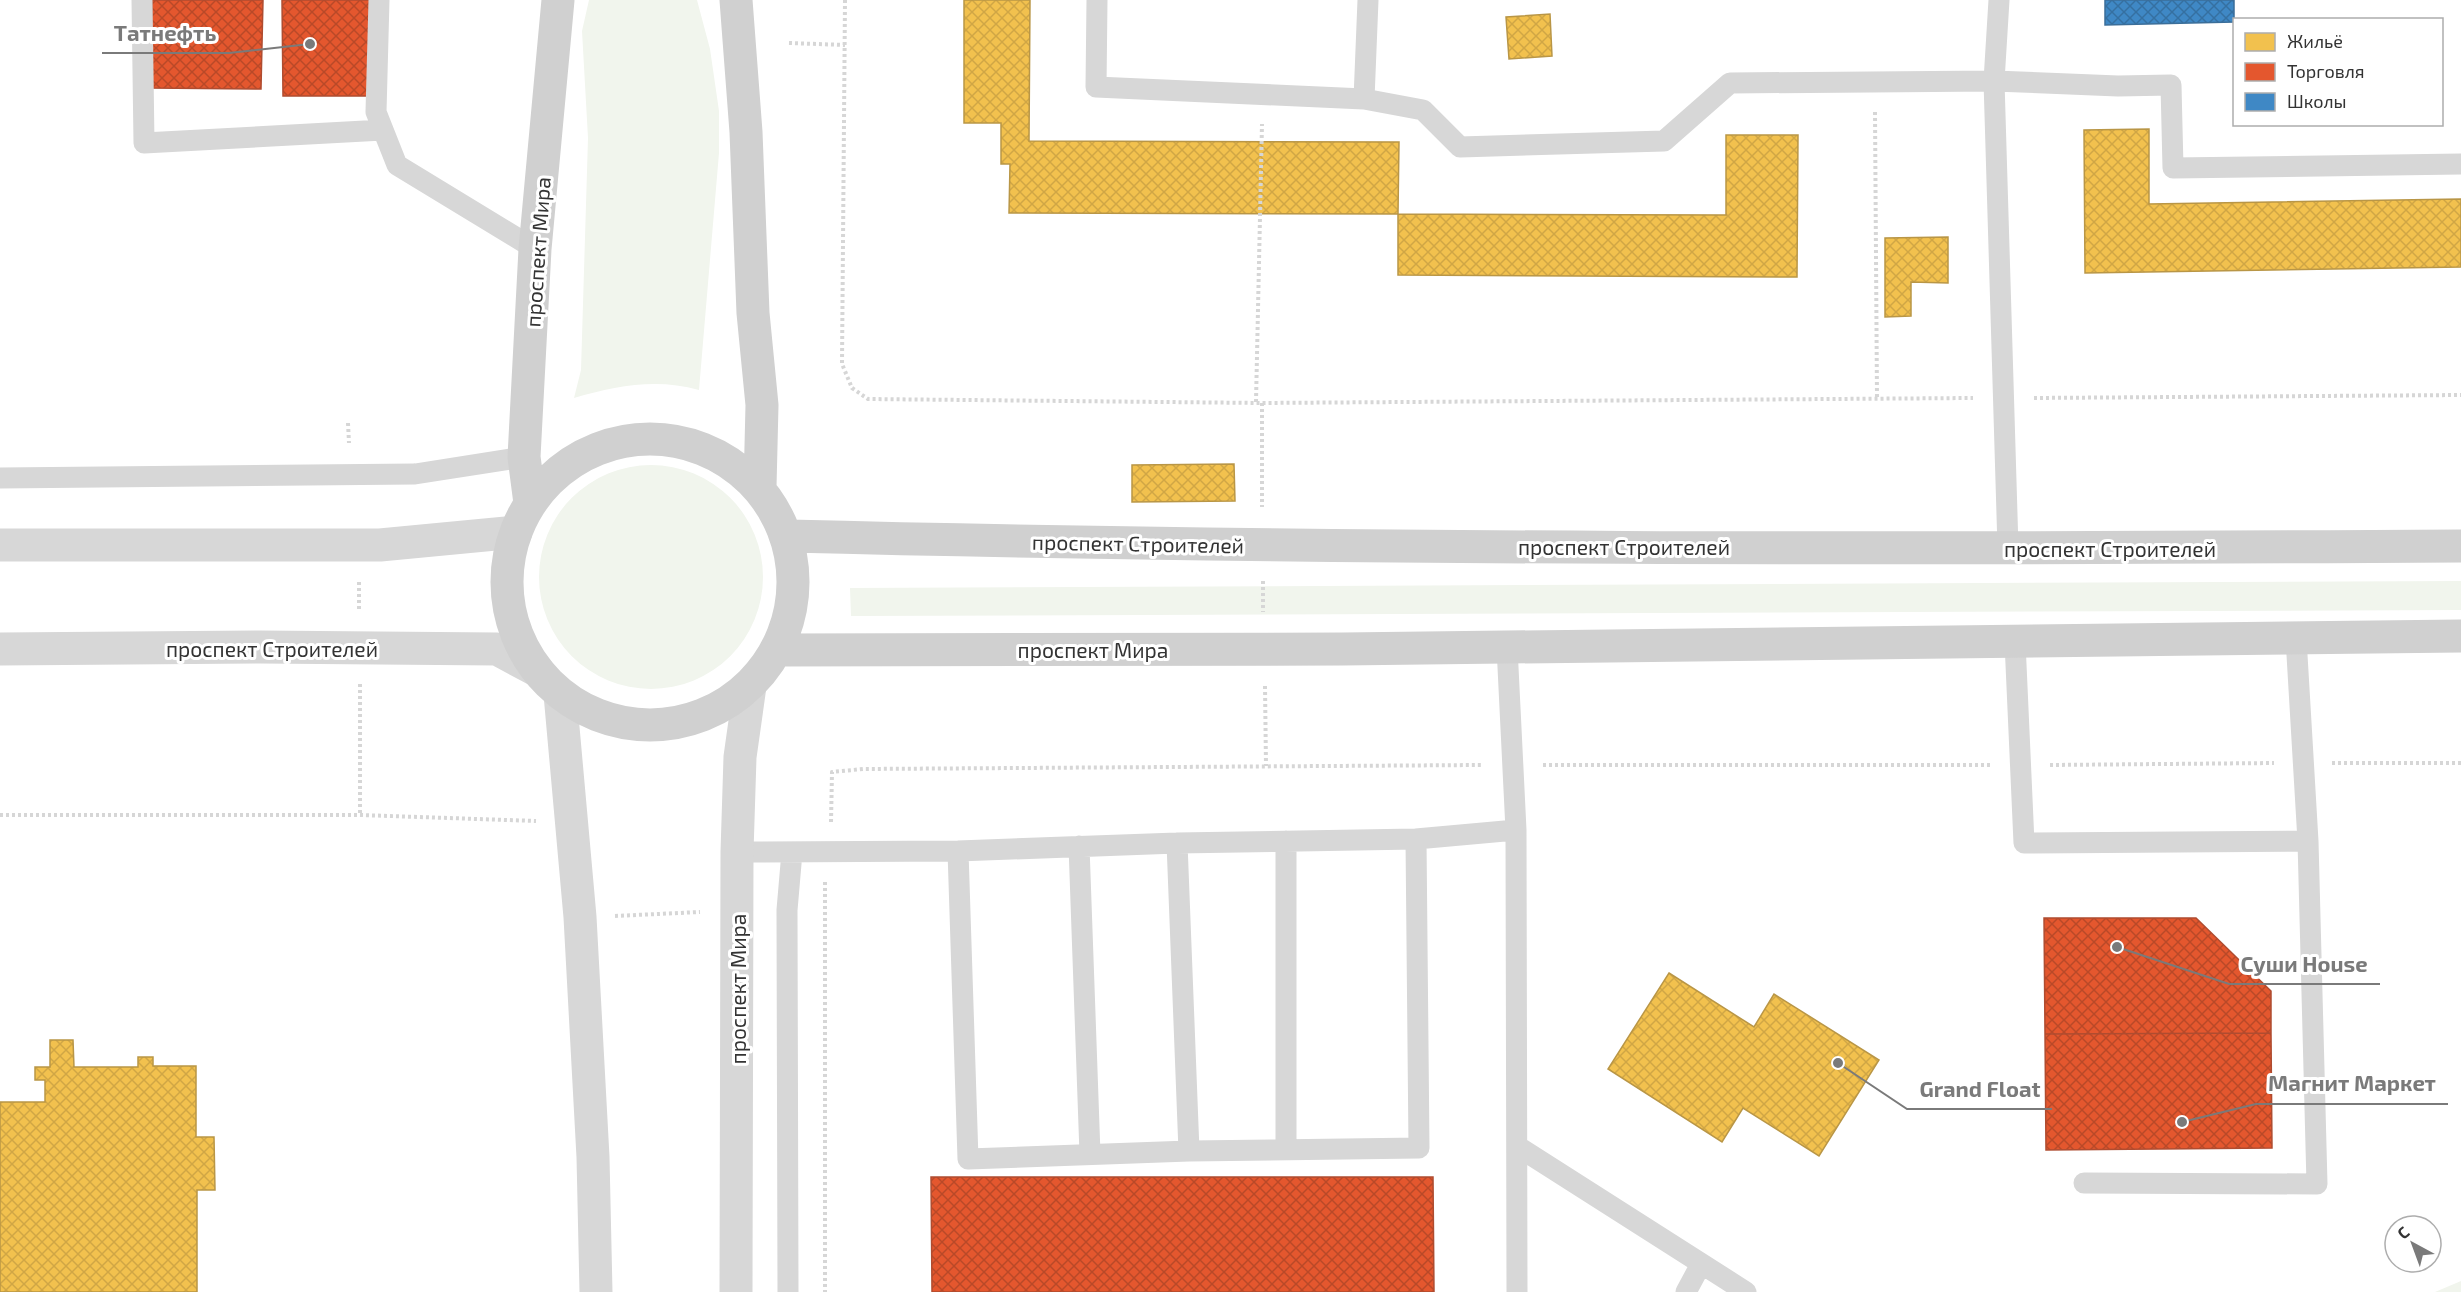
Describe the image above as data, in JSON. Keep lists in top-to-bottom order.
{
  "streets": {
    "main road": ["проспект Мира", "проспект Строителей"]
  },
  "places": [
    "Татнефть",
    "Суши House",
    "Grand Float",
    "Магнит Маркет"
  ],
  "legend": ["Жильё", "Торговля", "Школы"],
  "north": "top left"
}
